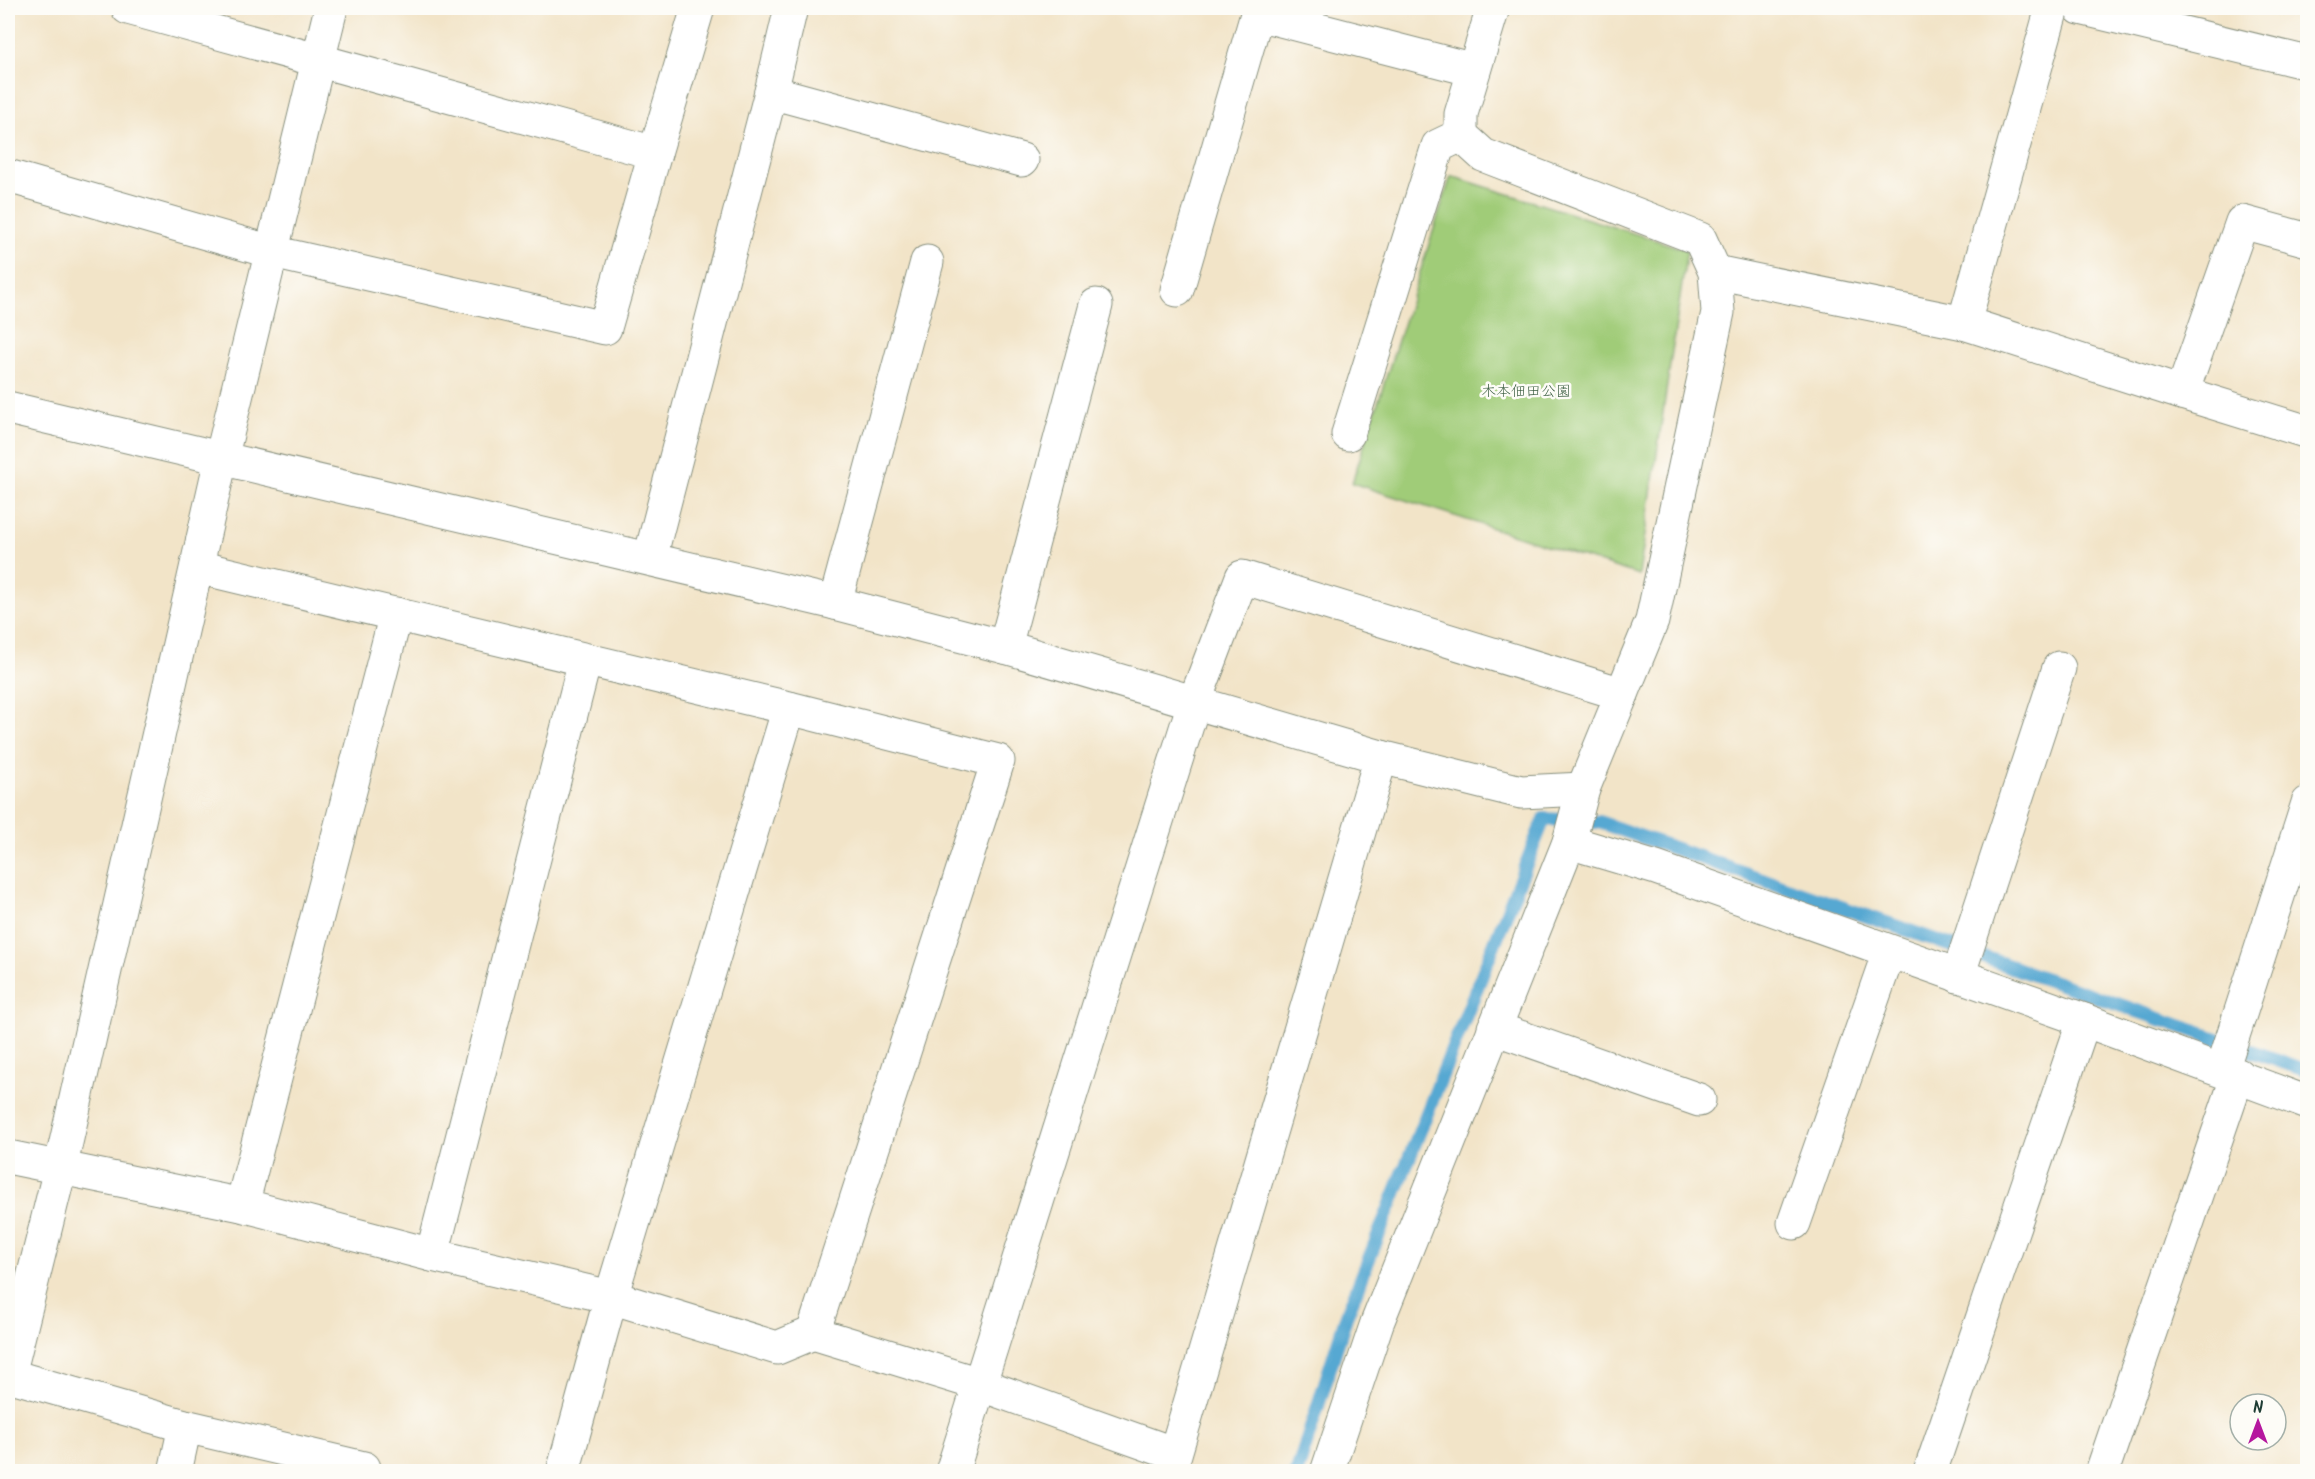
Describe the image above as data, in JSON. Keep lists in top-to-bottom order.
{
  "parks": ["木本佃田公園"],
  "north": "top"
}
